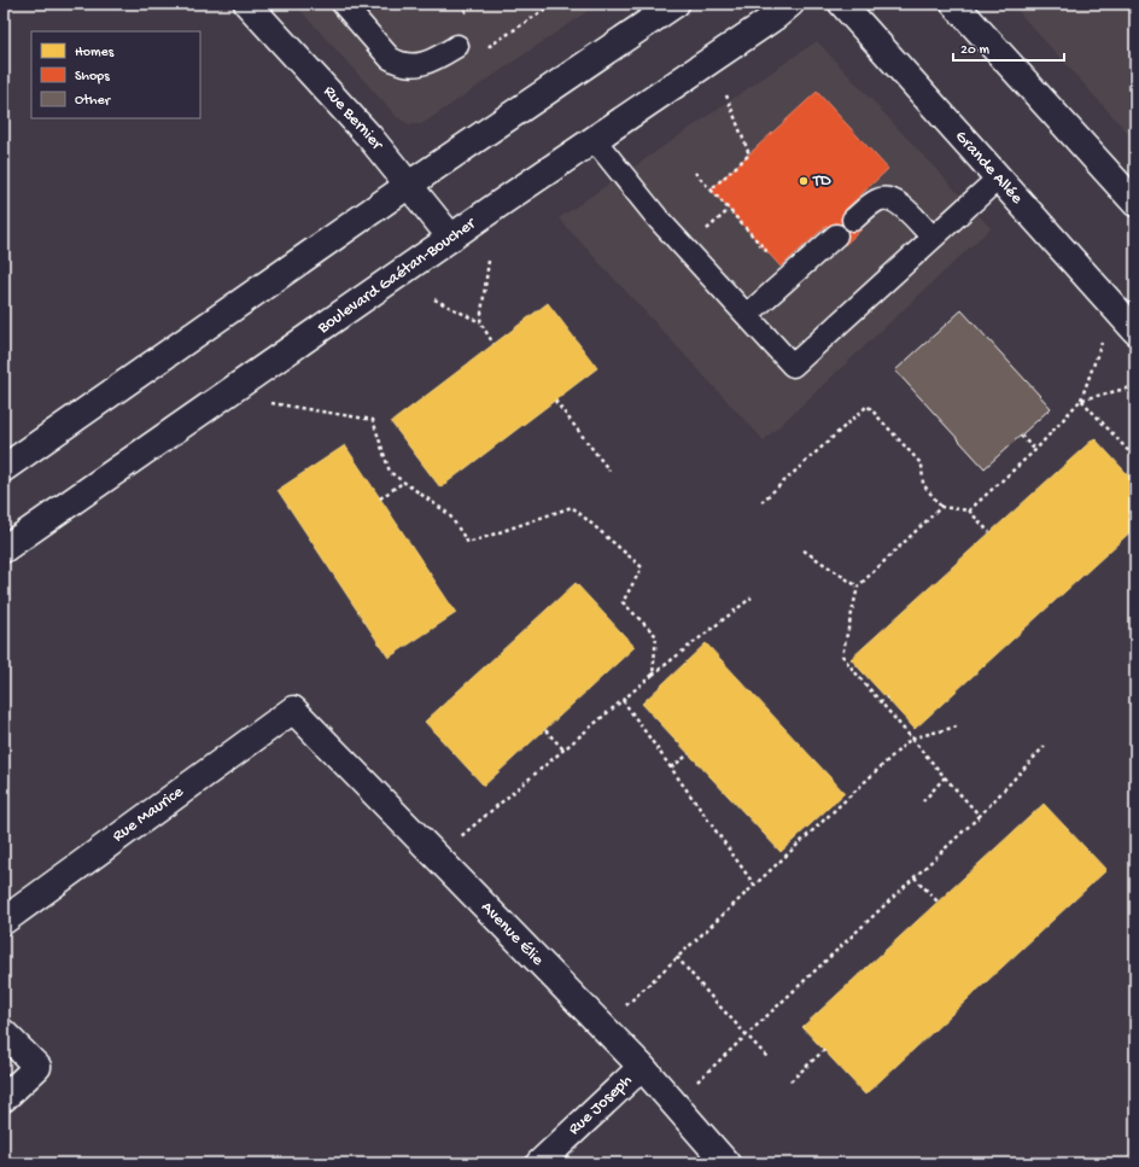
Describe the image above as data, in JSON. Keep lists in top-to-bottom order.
{
  "streets": {
    "main road": [
      "Rue Bernier",
      "Grande Allée",
      "Boulevard Gaétan-Boucher",
      "Rue Maurice",
      "Avenue Élie",
      "Rue Joseph"
    ]
  },
  "crossings": [
    ["Rue Bernier", "Boulevard Gaétan-Boucher"],
    ["Rue Maurice", "Avenue Élie"],
    ["Avenue Élie", "Rue Joseph"]
  ],
  "places": ["TD"],
  "legend": ["Homes", "Shops", "Other"],
  "scale_bar": "20 m"
}
